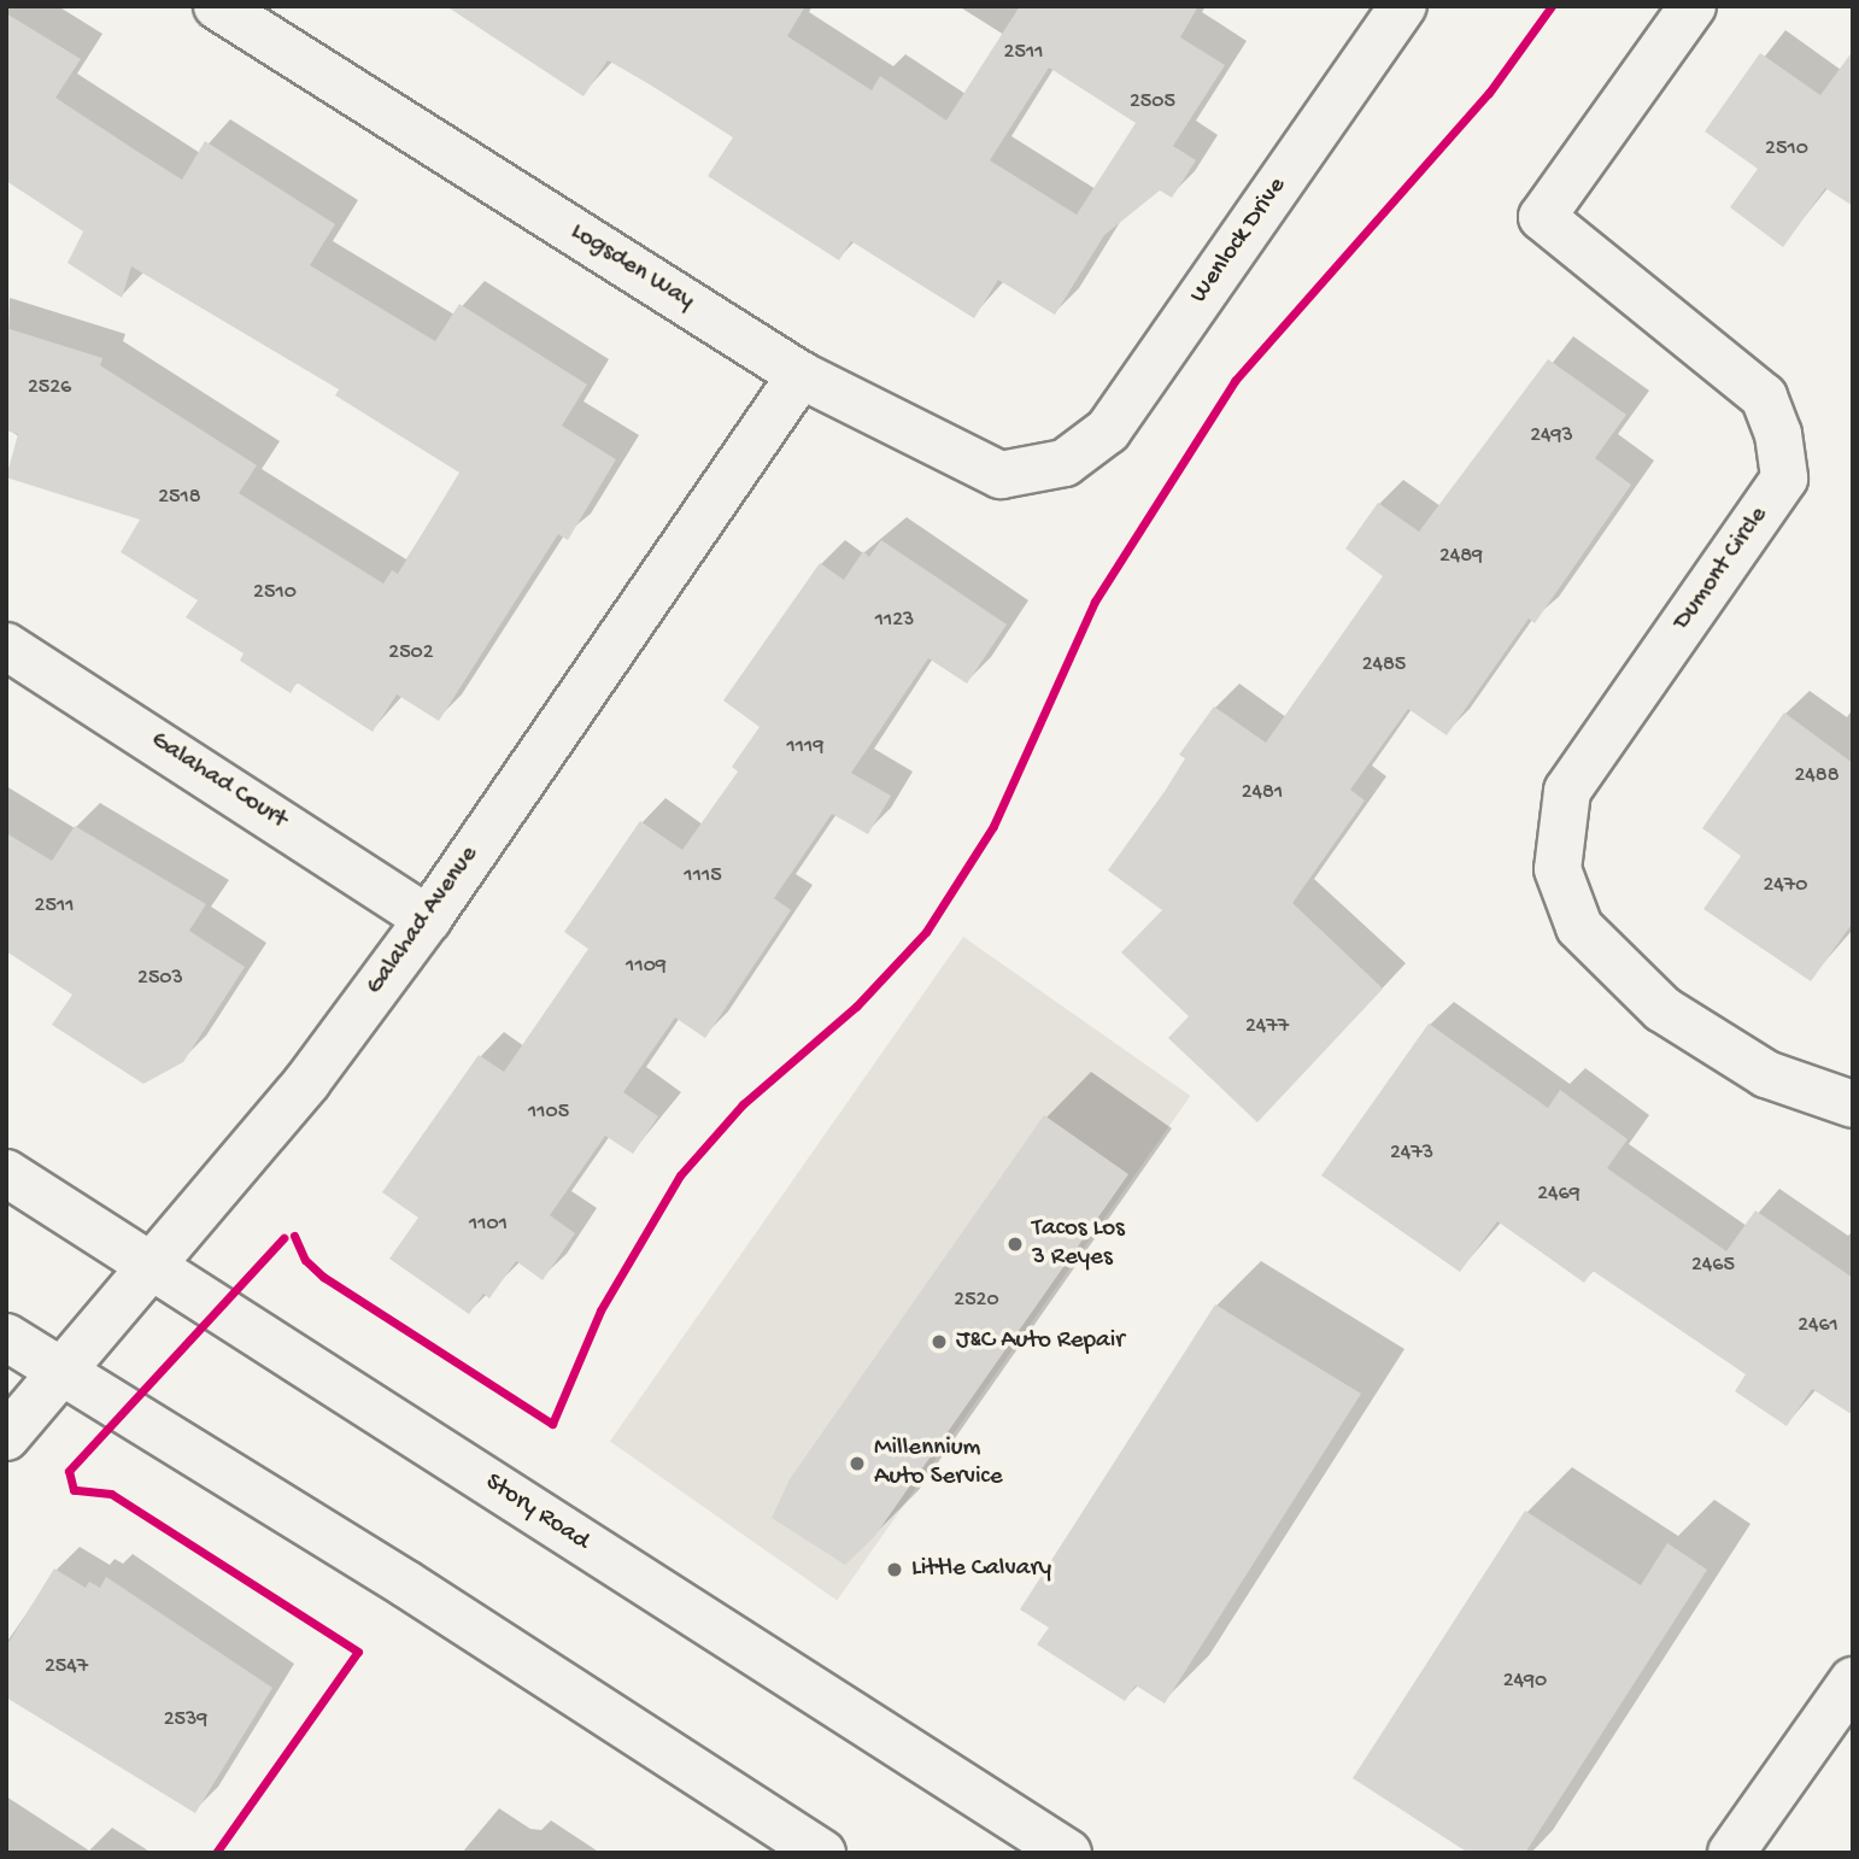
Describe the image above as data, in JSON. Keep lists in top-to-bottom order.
{
  "streets": {
    "street": [
      "Wenlock Drive",
      "Logsden Way",
      "Dumont Circle",
      "Galahad Court",
      "Galahad Avenue",
      "Story Road"
    ]
  },
  "crossings": [
    ["Wenlock Drive", "Logsden Way"],
    ["Logsden Way", "Galahad Avenue"],
    ["Galahad Court", "Galahad Avenue"],
    ["Galahad Avenue", "Story Road"]
  ],
  "places": [
    "Tacos Los 3 Reyes",
    "J&C Auto Repair",
    "Millennium Auto Service",
    "Little Calvary"
  ],
  "house_numbers": [
    "2511",
    "2505",
    "2510",
    "2526",
    "2493",
    "2518",
    "2489",
    "2510",
    "1123",
    "2502",
    "2485",
    "1119",
    "2488",
    "2481",
    "1115",
    "2470",
    "2511",
    "1109",
    "2503",
    "2477",
    "1105",
    "2473",
    "2469",
    "1101",
    "2465",
    "2520",
    "2461",
    "2547",
    "2490",
    "2539"
  ]
}
